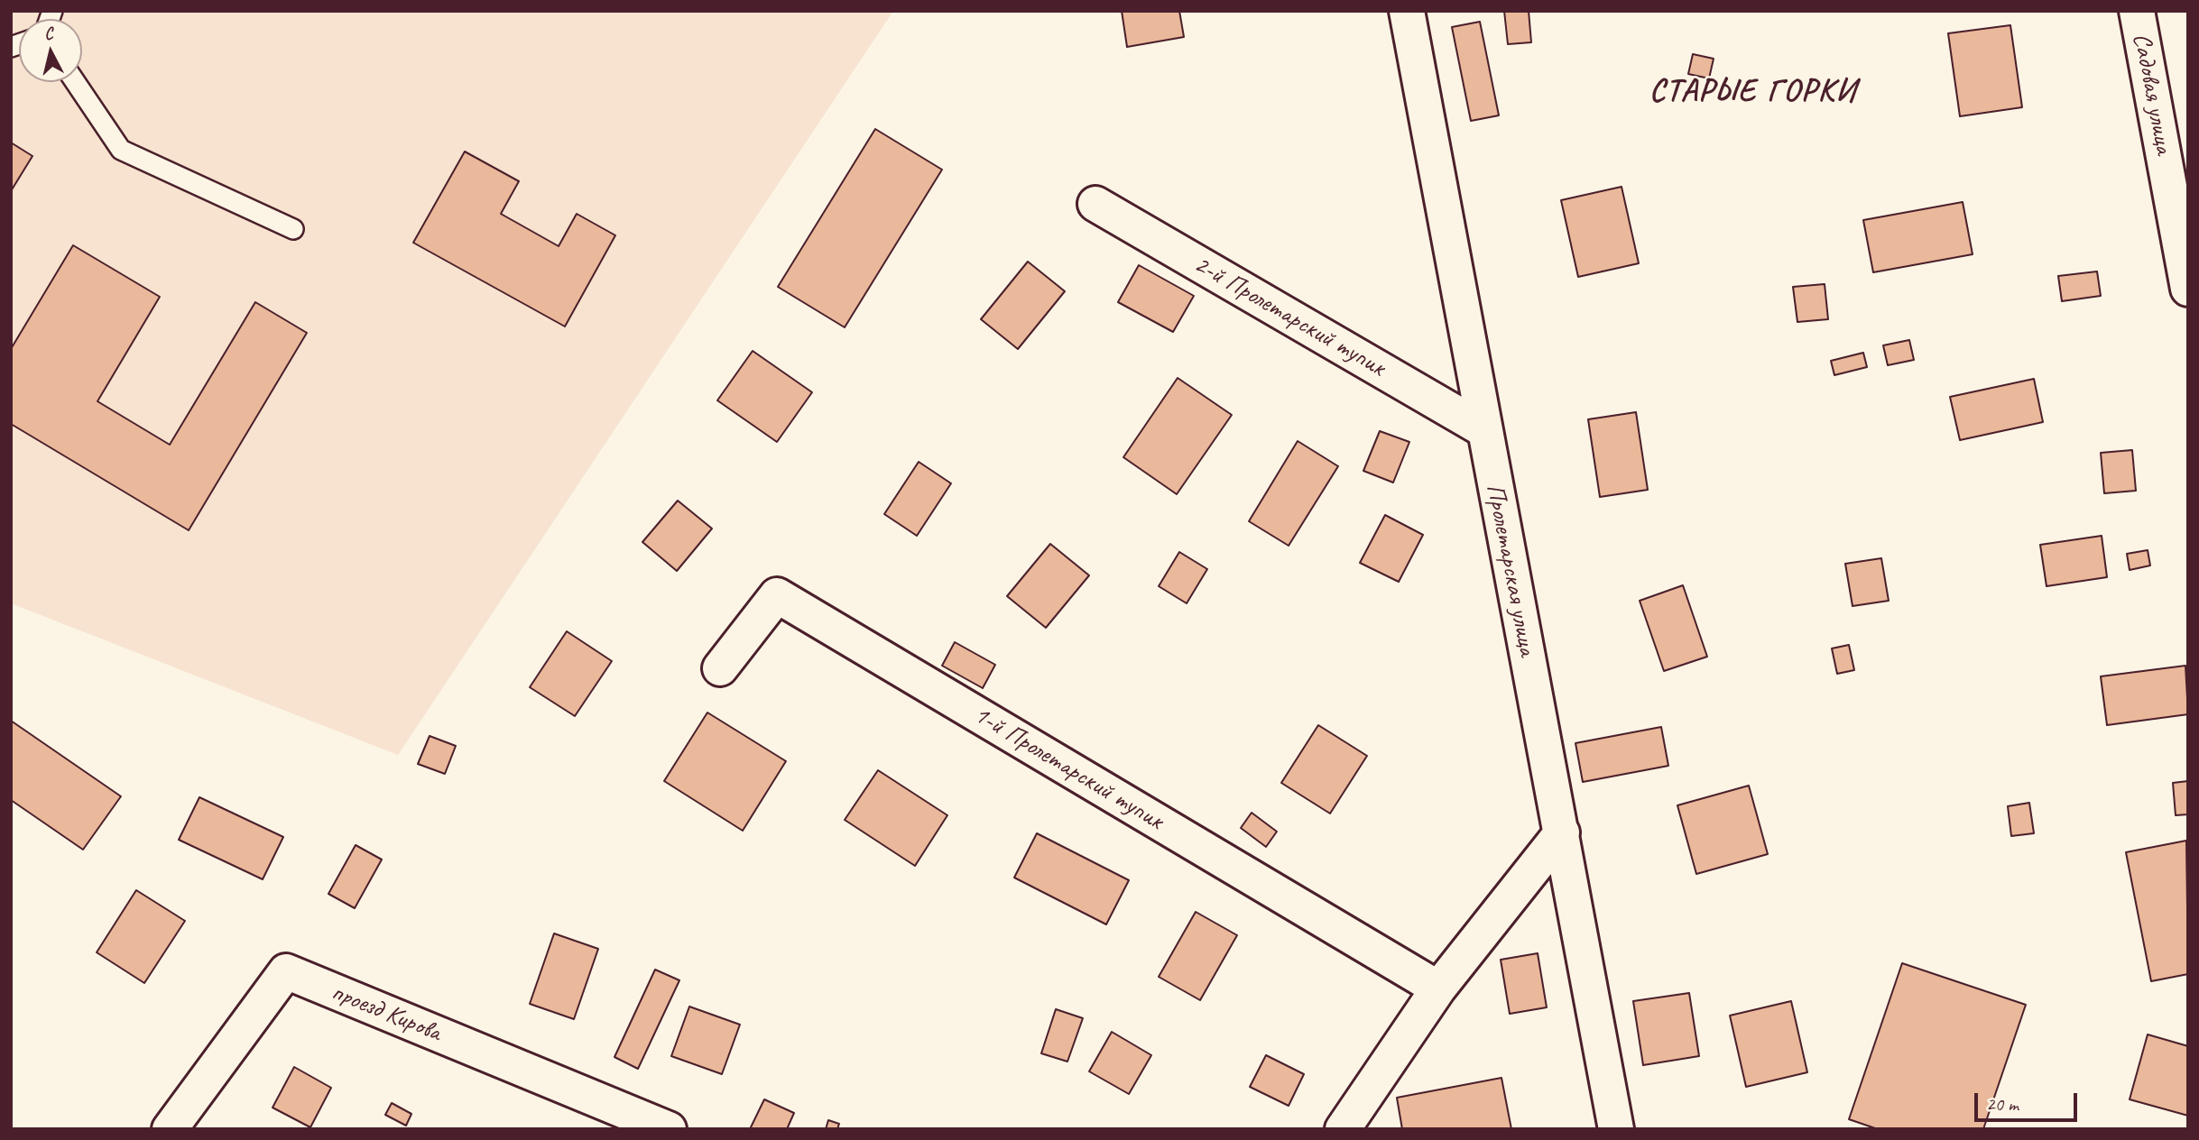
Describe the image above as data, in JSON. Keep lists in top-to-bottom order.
{
  "streets": {
    "street": [
      "Садовая улица",
      "2-й Пролетарский тупик",
      "Пролетарская улица",
      "1-й Пролетарский тупик",
      "проезд Кирова"
    ]
  },
  "crossings": [
    ["2-й Пролетарский тупик", "Пролетарская улица"]
  ],
  "districts": ["СТАРЫЕ ГОРКИ"],
  "scale_bar": "20 m",
  "north": "top"
}
